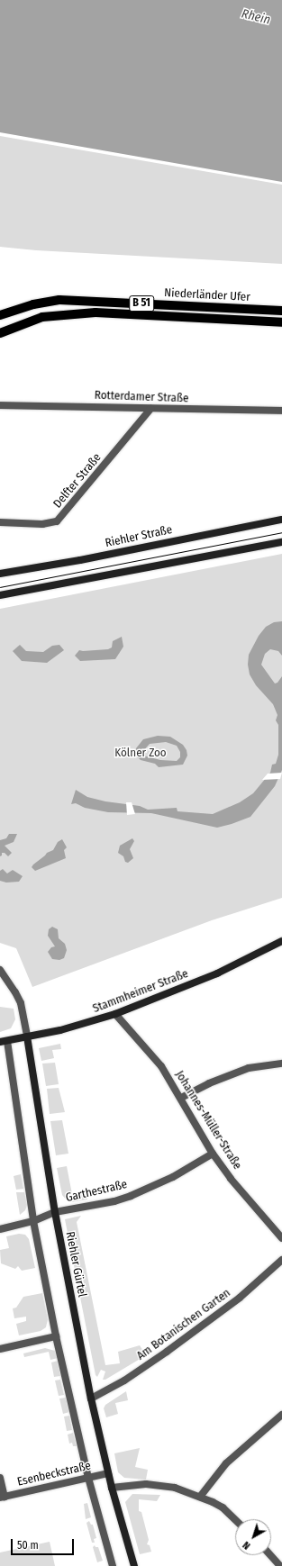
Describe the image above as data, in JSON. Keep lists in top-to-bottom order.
{
  "streets": {
    "main road": ["Niederländer Ufer", "B 51"],
    "street": [
      "Rotterdamer Straße",
      "Delfter Straße",
      "Riehler Straße",
      "Stammheimer Straße",
      "Johannes-Müller-Straße",
      "Garthestraße",
      "Riehler Gürtel",
      "Am Botanischen Garten",
      "Esenbeckstraße"
    ]
  },
  "crossings": [
    ["Rotterdamer Straße", "Delfter Straße"],
    ["Stammheimer Straße", "Johannes-Müller-Straße"],
    ["Stammheimer Straße", "Riehler Gürtel"],
    ["Johannes-Müller-Straße", "Garthestraße"],
    ["Garthestraße", "Riehler Gürtel"],
    ["Riehler Gürtel", "Am Botanischen Garten"],
    ["Riehler Gürtel", "Esenbeckstraße"]
  ],
  "water": ["Rhein"],
  "parks": ["Kölner Zoo"],
  "scale_bar": "50 m",
  "north": "bottom left"
}
